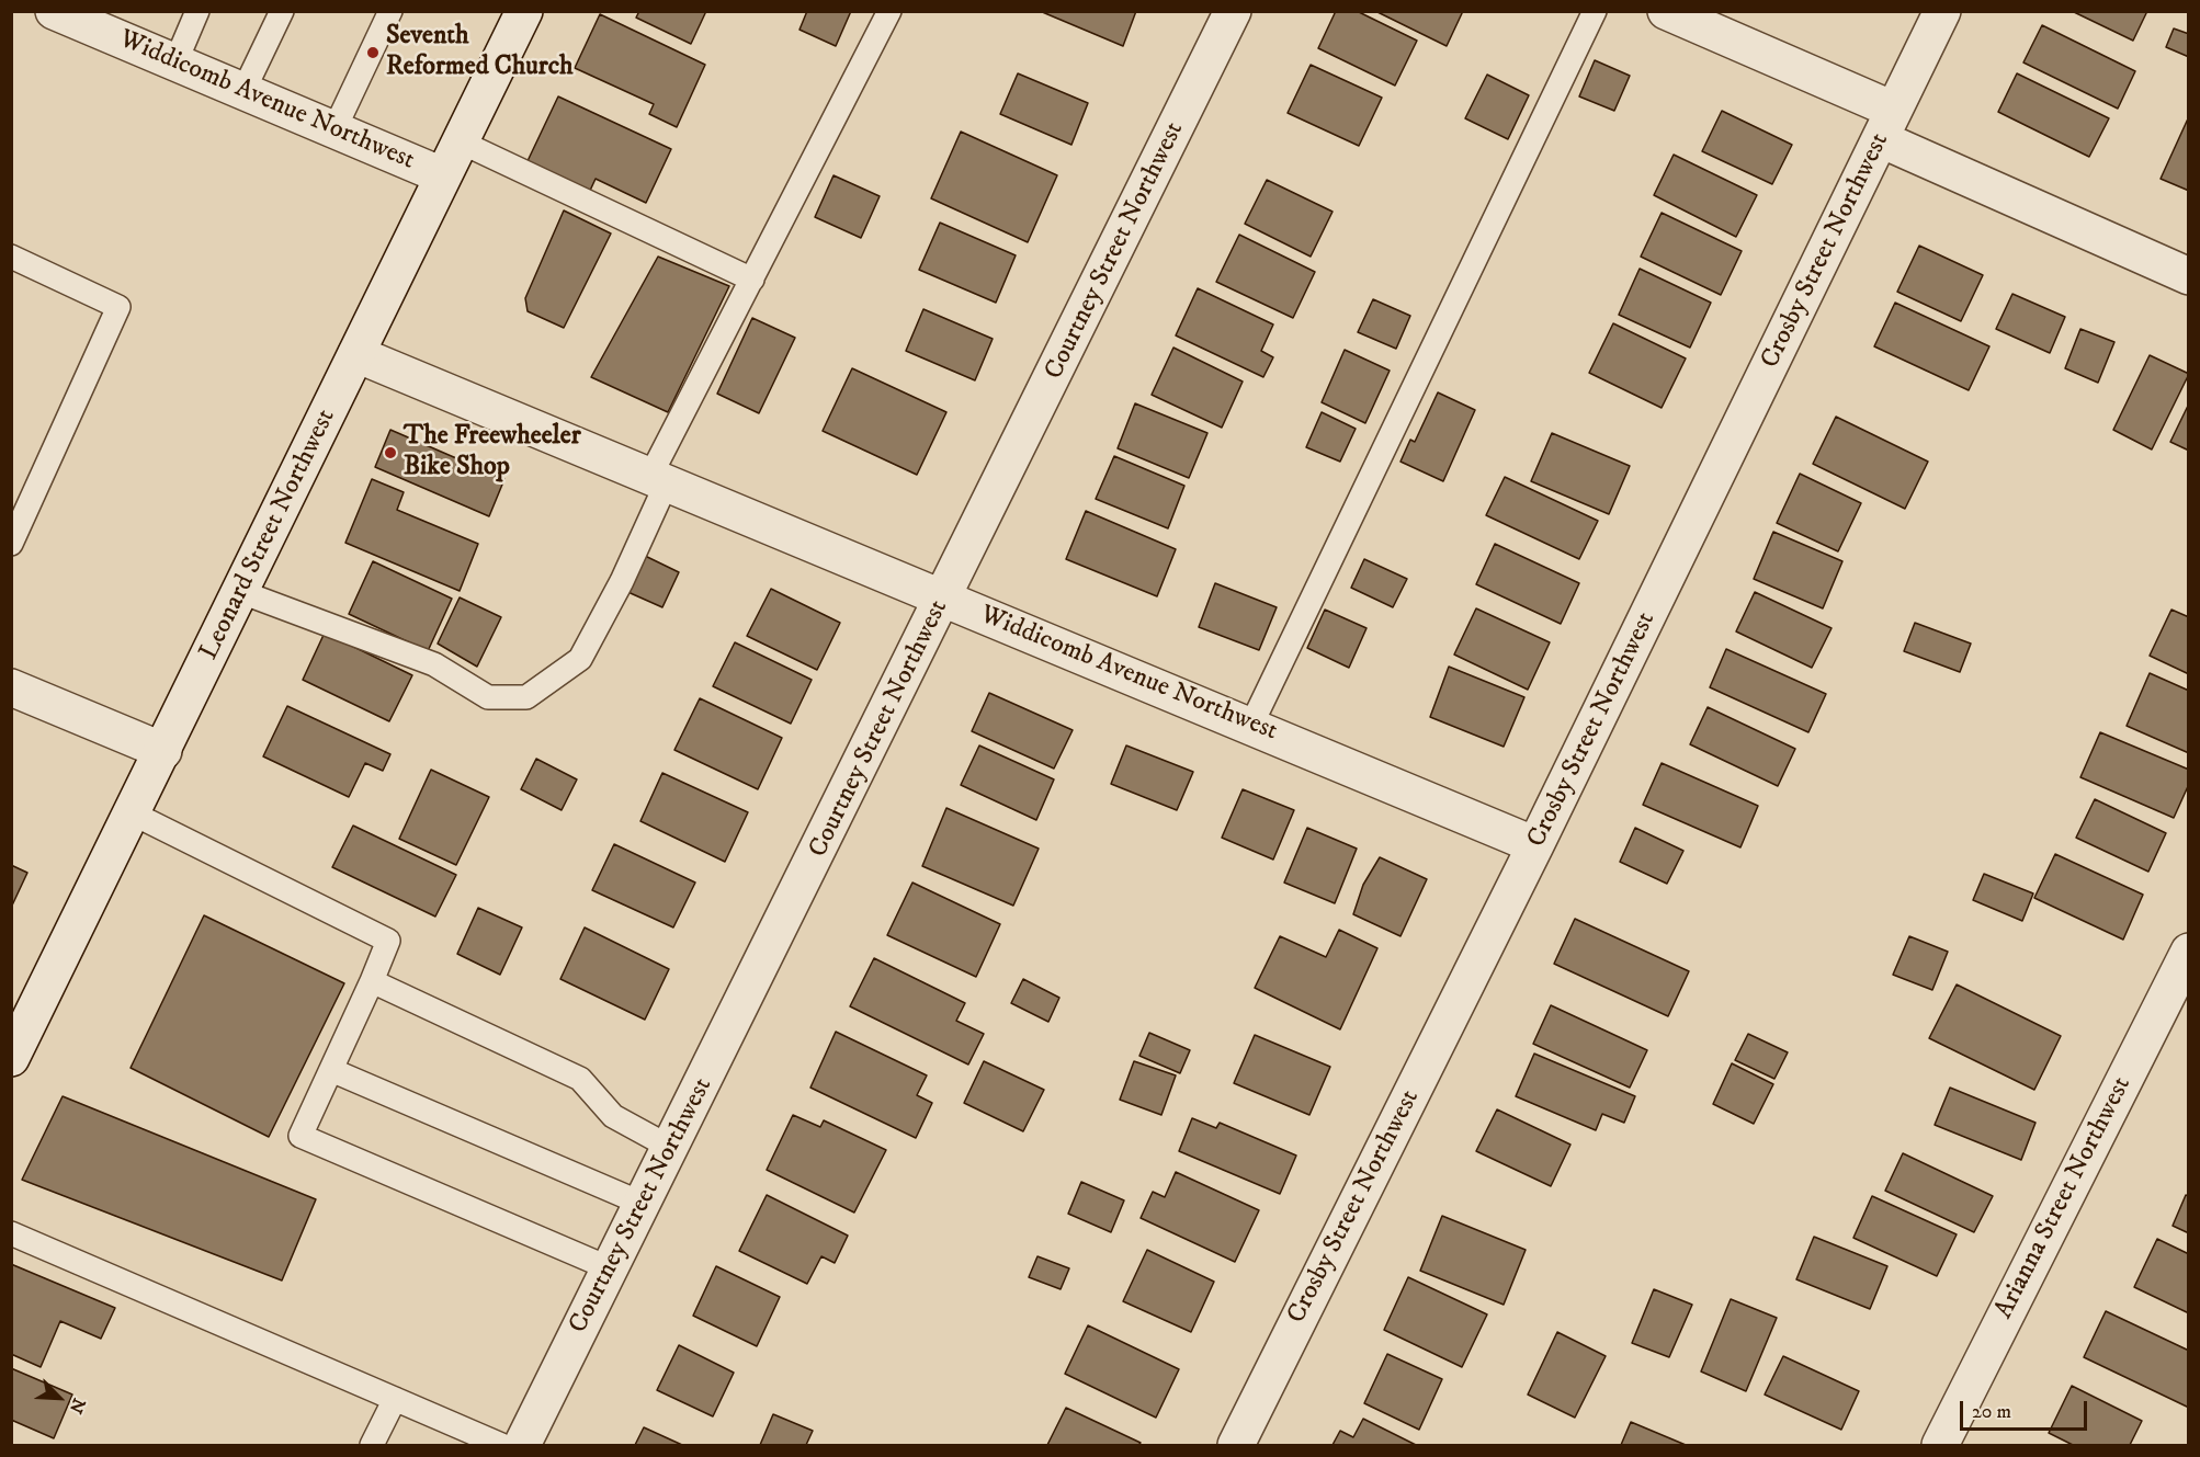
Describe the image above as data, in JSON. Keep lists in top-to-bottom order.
{
  "streets": {
    "street": [
      "Widdicomb Avenue Northwest",
      "Courtney Street Northwest",
      "Crosby Street Northwest",
      "Leonard Street Northwest",
      "Arianna Street Northwest"
    ]
  },
  "crossings": [
    ["Widdicomb Avenue Northwest", "Courtney Street Northwest"],
    ["Widdicomb Avenue Northwest", "Crosby Street Northwest"],
    ["Widdicomb Avenue Northwest", "Leonard Street Northwest"]
  ],
  "places": ["Seventh Reformed Church", "The Freewheeler Bike Shop"],
  "scale_bar": "20 m",
  "north": "bottom right"
}
